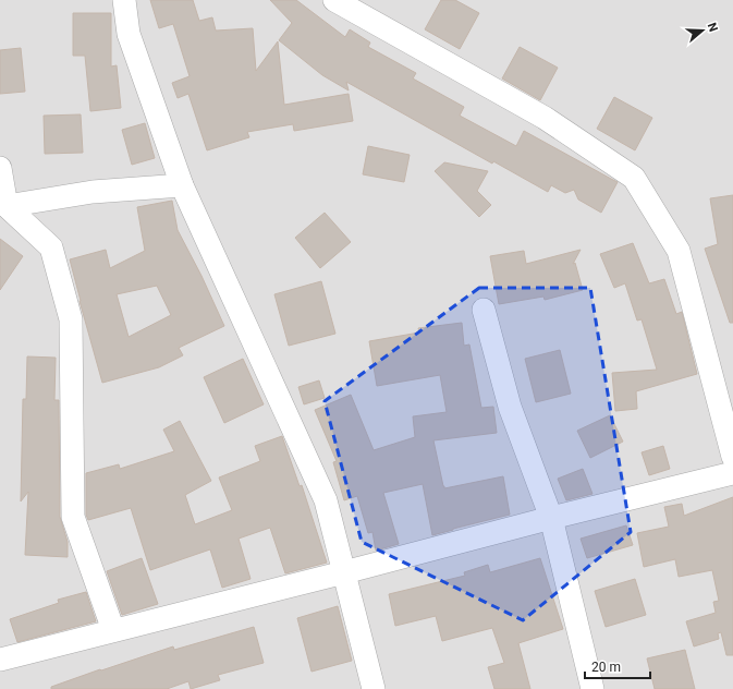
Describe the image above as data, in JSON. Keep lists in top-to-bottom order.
{
  "scale_bar": "20 m",
  "north": "right"
}
